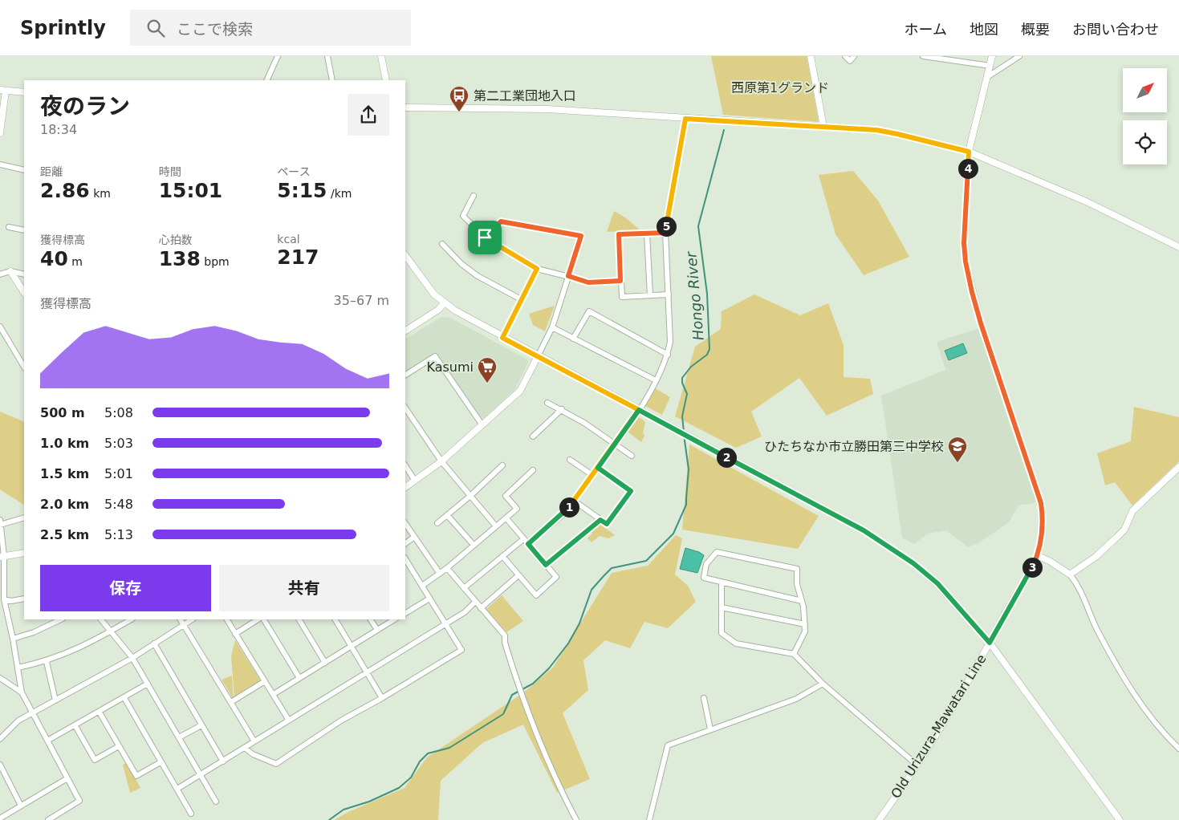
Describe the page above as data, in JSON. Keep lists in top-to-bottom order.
{
  "streets": {
    "street": ["Old Urizura-Mawatari Line"]
  },
  "water": ["Hongo River"],
  "parks": ["西原第1グランド"],
  "places": {
    "bus stop": ["第二工業団地入口"],
    "supermarket": ["Kasumi"],
    "school or university": ["ひたちなか市立勝田第三中学校"]
  },
  "north": "top right",
  "page": {
    "header": "Sprintly",
    "search": "ここで検索",
    "nav": [
      "ホーム",
      "地図",
      "概要",
      "お問い合わせ"
    ],
    "heading": ["夜のラン", "18:34"],
    "stats": [
      ["距離", "2.86 km"],
      ["時間", "15:01"],
      ["ペース", "5:15 /km"],
      ["獲得標高", "40 m"],
      ["心拍数", "138 bpm"],
      ["kcal", "217"]
    ],
    "pins": [
      "4",
      "5",
      "2",
      "1",
      "3"
    ],
    "chart": ["獲得標高", "35–67 m"],
    "list": [
      {
        "name": "500 m",
        "note": "5:08"
      },
      {
        "name": "1.0 km",
        "note": "5:03"
      },
      {
        "name": "1.5 km",
        "note": "5:01"
      },
      {
        "name": "2.0 km",
        "note": "5:48"
      },
      {
        "name": "2.5 km",
        "note": "5:13"
      }
    ],
    "buttons": ["保存", "共有"]
  }
}
